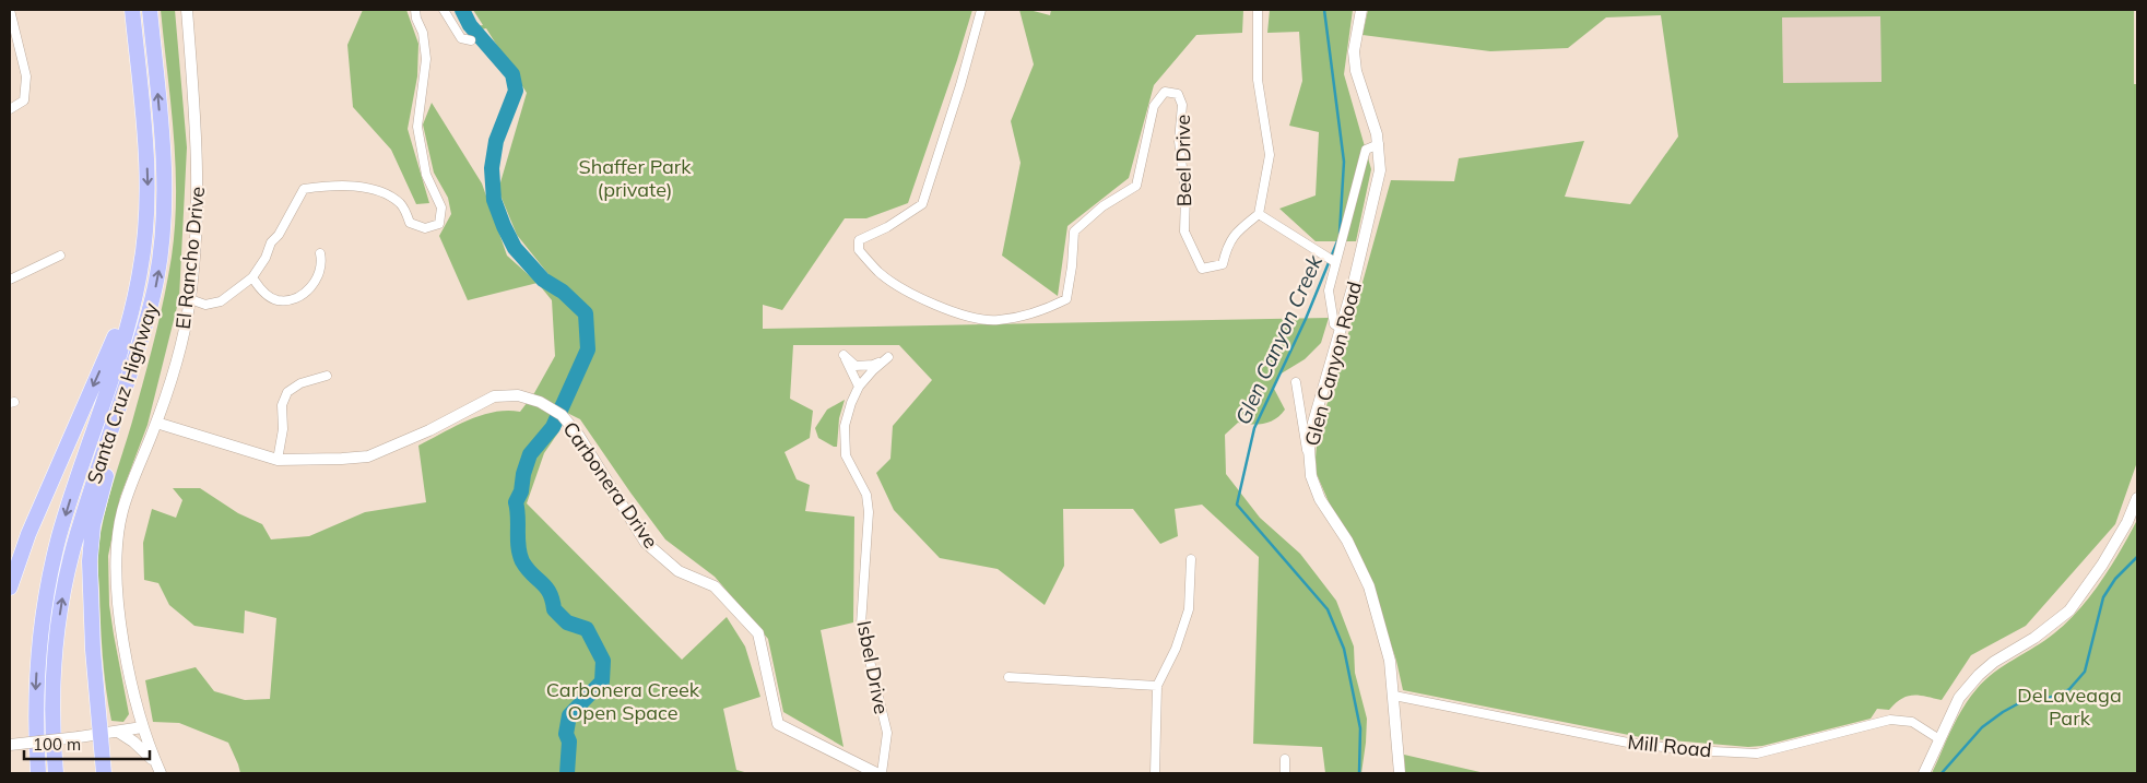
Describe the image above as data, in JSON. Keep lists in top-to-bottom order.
{
  "streets": {
    "highway": ["Santa Cruz Highway"],
    "street": [
      "Beel Drive",
      "El Rancho Drive",
      "Glen Canyon Road",
      "Carbonera Drive",
      "Isbel Drive",
      "Mill Road"
    ]
  },
  "crossings": [
    ["El Rancho Drive", "Carbonera Drive"],
    ["Glen Canyon Road", "Mill Road"]
  ],
  "water": ["Glen Canyon Creek"],
  "parks": ["Shaffer Park (private)", "Carbonera Creek Open Space", "DeLaveaga Park"],
  "scale_bar": "100 m"
}
